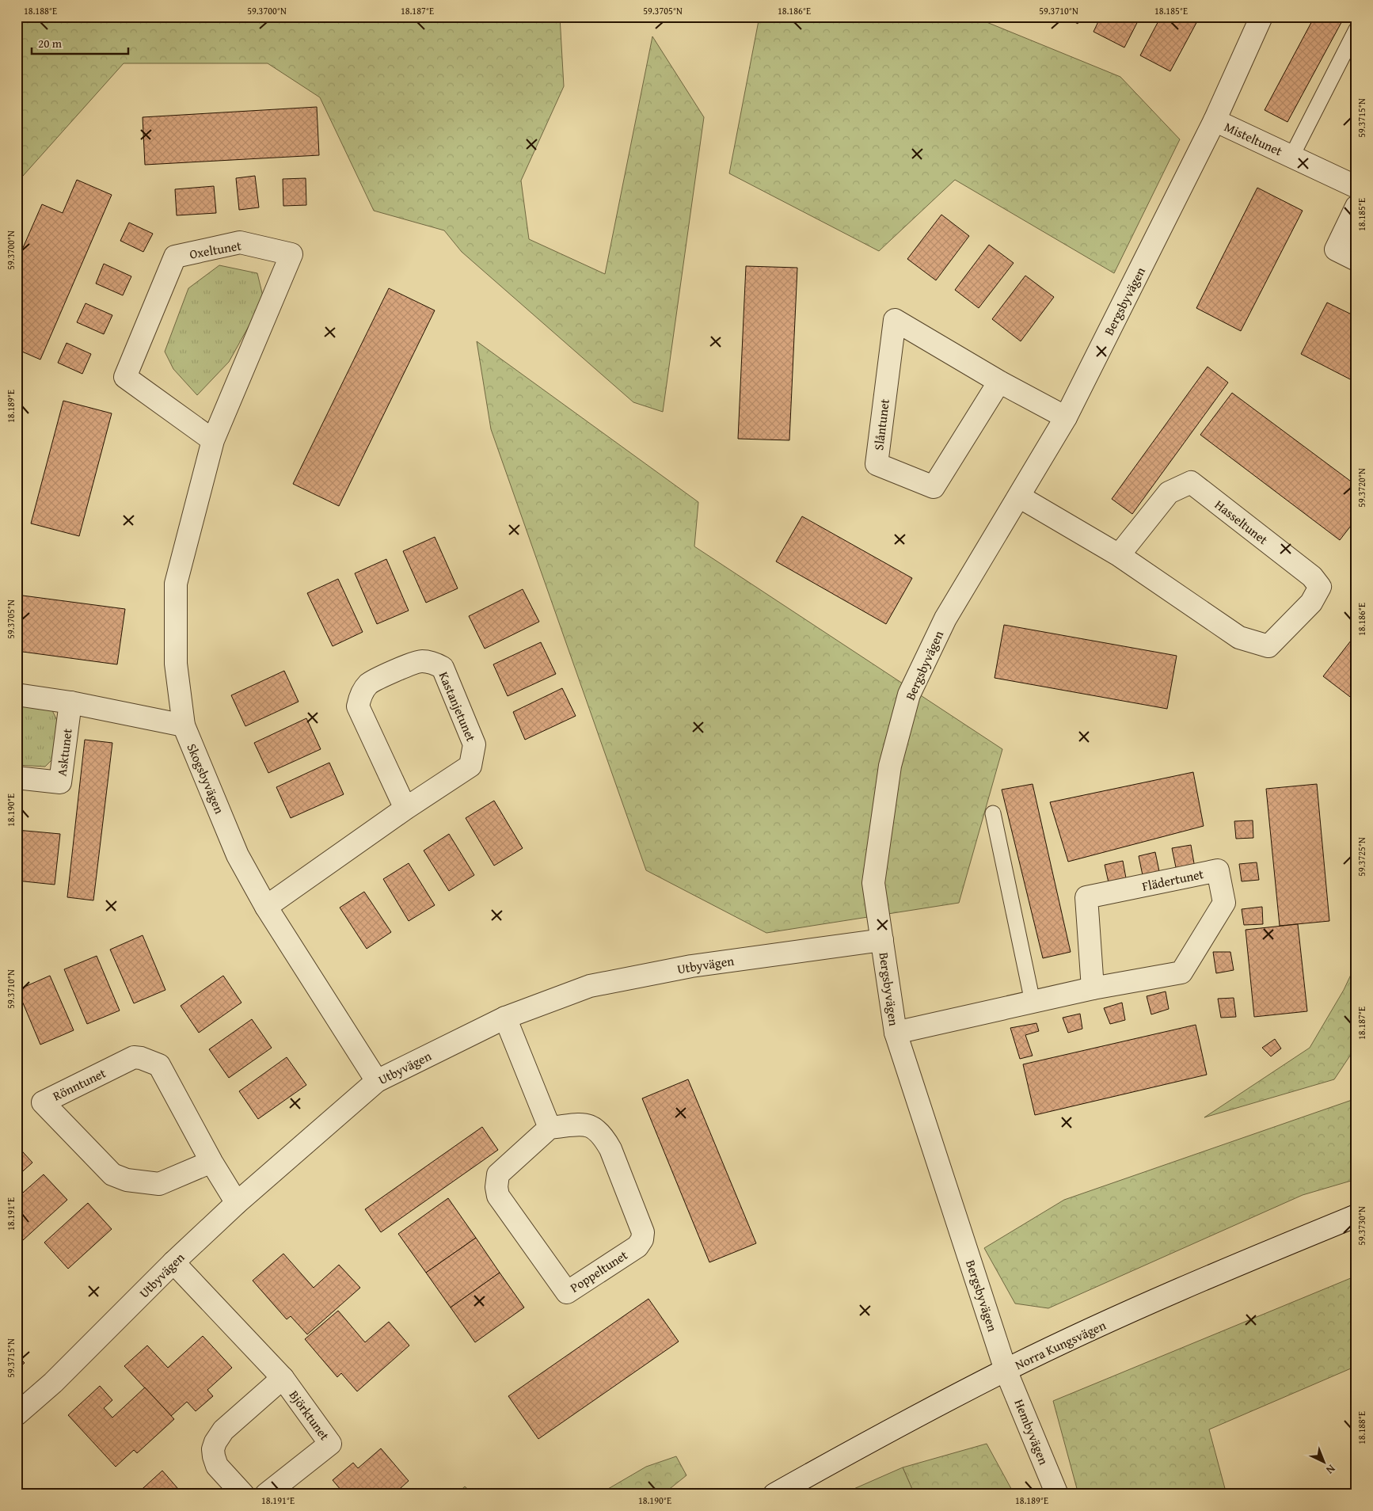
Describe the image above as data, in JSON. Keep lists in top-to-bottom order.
{
  "streets": {
    "street": [
      "Misteltunet",
      "Oxeltunet",
      "Bergsbyvägen",
      "Slåntunet",
      "Hasseltunet",
      "Kastanjetunet",
      "Asktunet",
      "Skogsbyvägen",
      "Flädertunet",
      "Utbyvägen",
      "Rönntunet",
      "Poppeltunet",
      "Norra Kungsvägen",
      "Björktunet",
      "Hembyvägen"
    ]
  },
  "crossings": [
    ["Misteltunet", "Bergsbyvägen"],
    ["Oxeltunet", "Skogsbyvägen"],
    ["Bergsbyvägen", "Slåntunet"],
    ["Bergsbyvägen", "Hasseltunet"],
    ["Bergsbyvägen", "Flädertunet"],
    ["Bergsbyvägen", "Utbyvägen"],
    ["Bergsbyvägen", "Norra Kungsvägen"],
    ["Bergsbyvägen", "Hembyvägen"],
    ["Kastanjetunet", "Skogsbyvägen"],
    ["Skogsbyvägen", "Utbyvägen"],
    ["Utbyvägen", "Rönntunet"],
    ["Utbyvägen", "Björktunet"],
    ["Norra Kungsvägen", "Hembyvägen"]
  ],
  "scale_bar": "20 m",
  "north": "bottom right",
  "coordinates": [
    "18.188°E",
    "59.3700°N",
    "18.187°E",
    "59.3705°N",
    "18.186°E",
    "59.3710°N",
    "18.185°E",
    "59.3715°N",
    "18.189°E",
    "59.3720°N",
    "18.190°E",
    "59.3725°N",
    "18.191°E",
    "59.3730°N"
  ]
}
